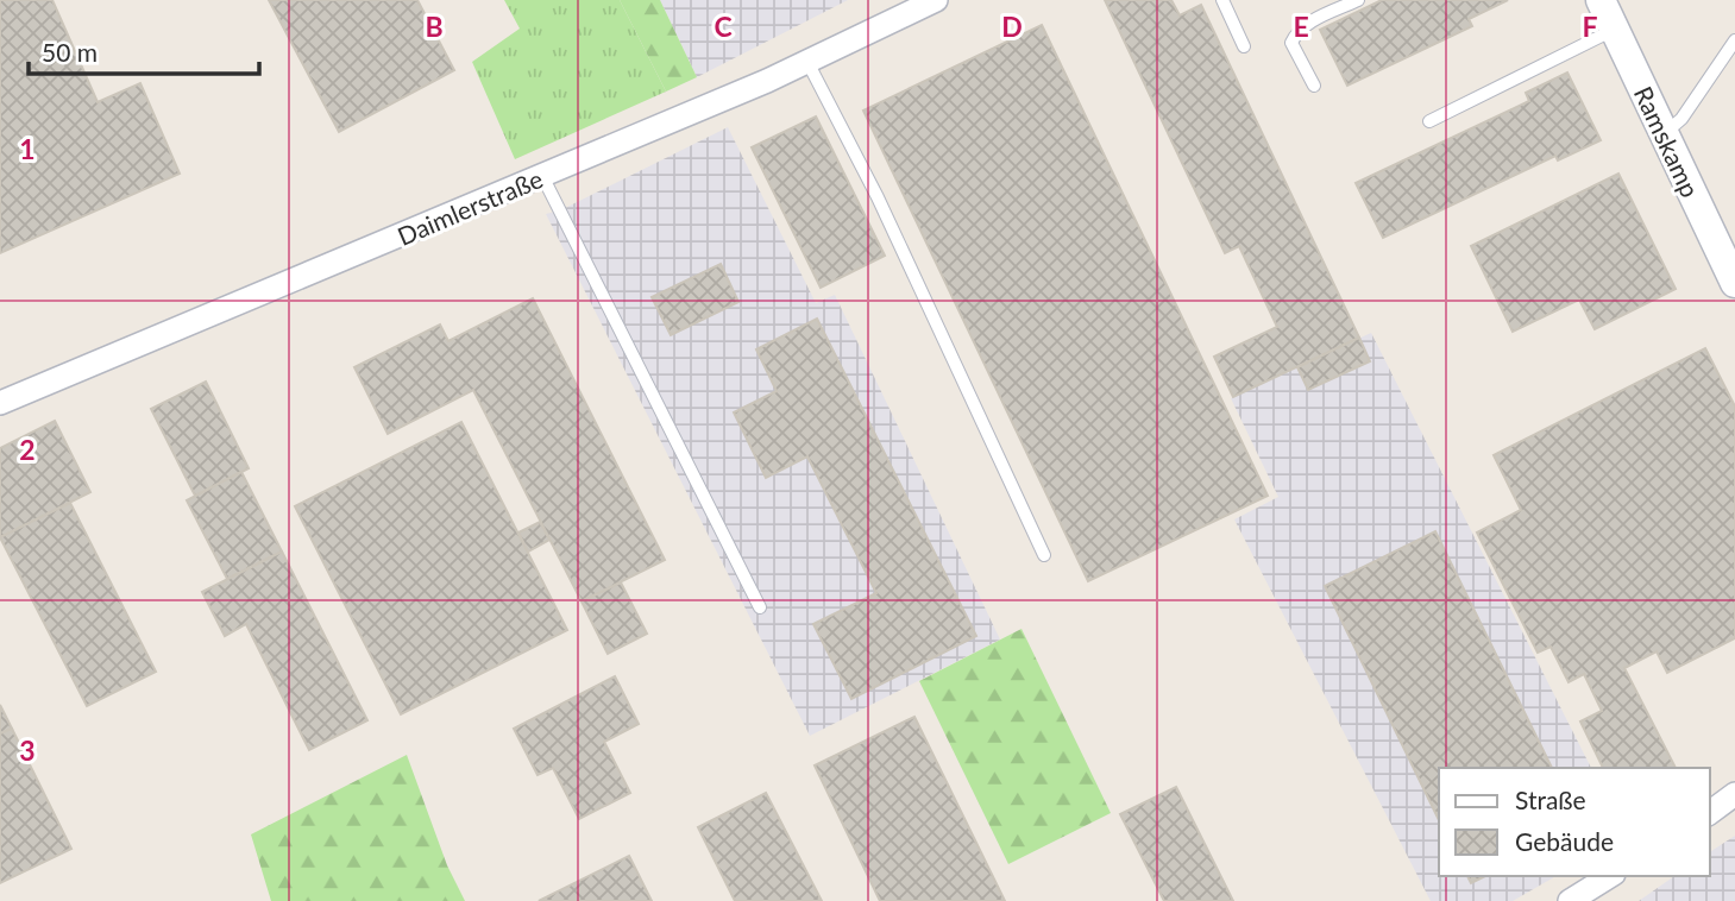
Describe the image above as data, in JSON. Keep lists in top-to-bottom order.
{
  "streets": {
    "street": ["Ramskamp", "Daimlerstraße"]
  },
  "legend": ["Straße", "Gebäude"],
  "scale_bar": "50 m",
  "grid": {
    "columns": [
      "B",
      "C",
      "D",
      "E",
      "F"
    ],
    "rows": ["1", "2", "3"]
  }
}
